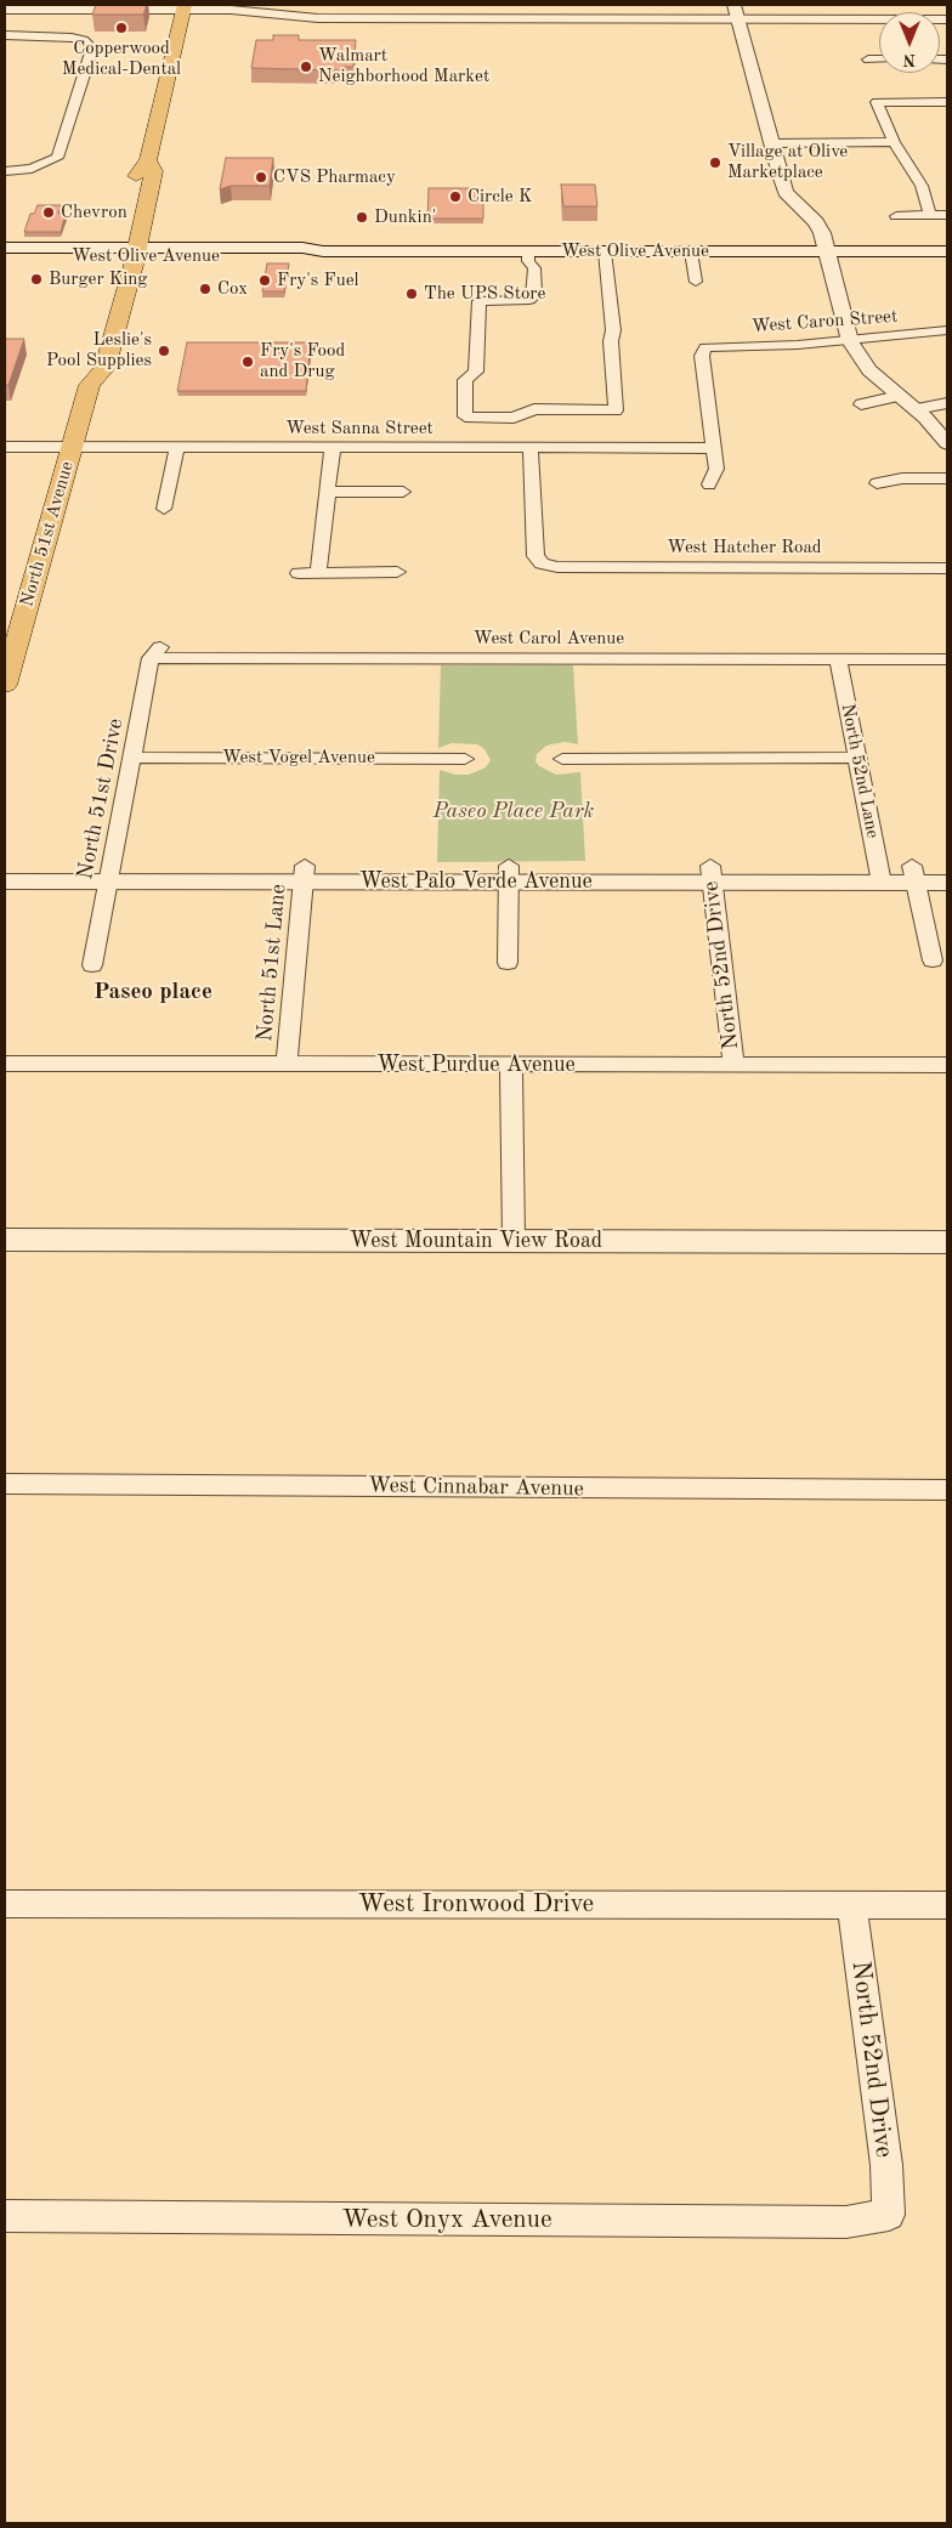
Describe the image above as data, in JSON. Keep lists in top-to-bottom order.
{
  "streets": {
    "main road": ["West Olive Avenue", "North 51st Avenue"],
    "street": [
      "West Caron Street",
      "West Sanna Street",
      "West Hatcher Road",
      "West Carol Avenue",
      "West Vogel Avenue",
      "North 52nd Lane",
      "North 51st Drive",
      "West Palo Verde Avenue",
      "North 51st Lane",
      "North 52nd Drive",
      "West Purdue Avenue",
      "West Mountain View Road",
      "West Cinnabar Avenue",
      "West Ironwood Drive",
      "West Onyx Avenue"
    ]
  },
  "crossings": [
    ["West Olive Avenue", "North 51st Avenue"],
    ["West Caron Street", "West Sanna Street"],
    ["West Sanna Street", "North 51st Avenue"],
    ["West Sanna Street", "West Hatcher Road"],
    ["West Carol Avenue", "North 52nd Lane"],
    ["West Carol Avenue", "North 51st Drive"],
    ["West Vogel Avenue", "North 51st Drive"],
    ["North 52nd Lane", "West Palo Verde Avenue"],
    ["North 51st Drive", "West Palo Verde Avenue"],
    ["West Palo Verde Avenue", "North 51st Lane"],
    ["West Palo Verde Avenue", "North 52nd Drive"],
    ["North 51st Lane", "West Purdue Avenue"],
    ["North 52nd Drive", "West Purdue Avenue"],
    ["North 52nd Drive", "West Ironwood Drive"],
    ["North 52nd Drive", "West Onyx Avenue"]
  ],
  "districts": ["Paseo place"],
  "parks": ["Paseo Place Park"],
  "places": [
    "Copperwood Medical-Dental",
    "Walmart Neighborhood Market",
    "Village at Olive Marketplace",
    "CVS Pharmacy",
    "Circle K",
    "Chevron",
    "Dunkin'",
    "Burger King",
    "Fry's Fuel",
    "Cox",
    "The UPS Store",
    "Leslie's Pool Supplies",
    "Fry's Food and Drug"
  ],
  "north": "bottom"
}
